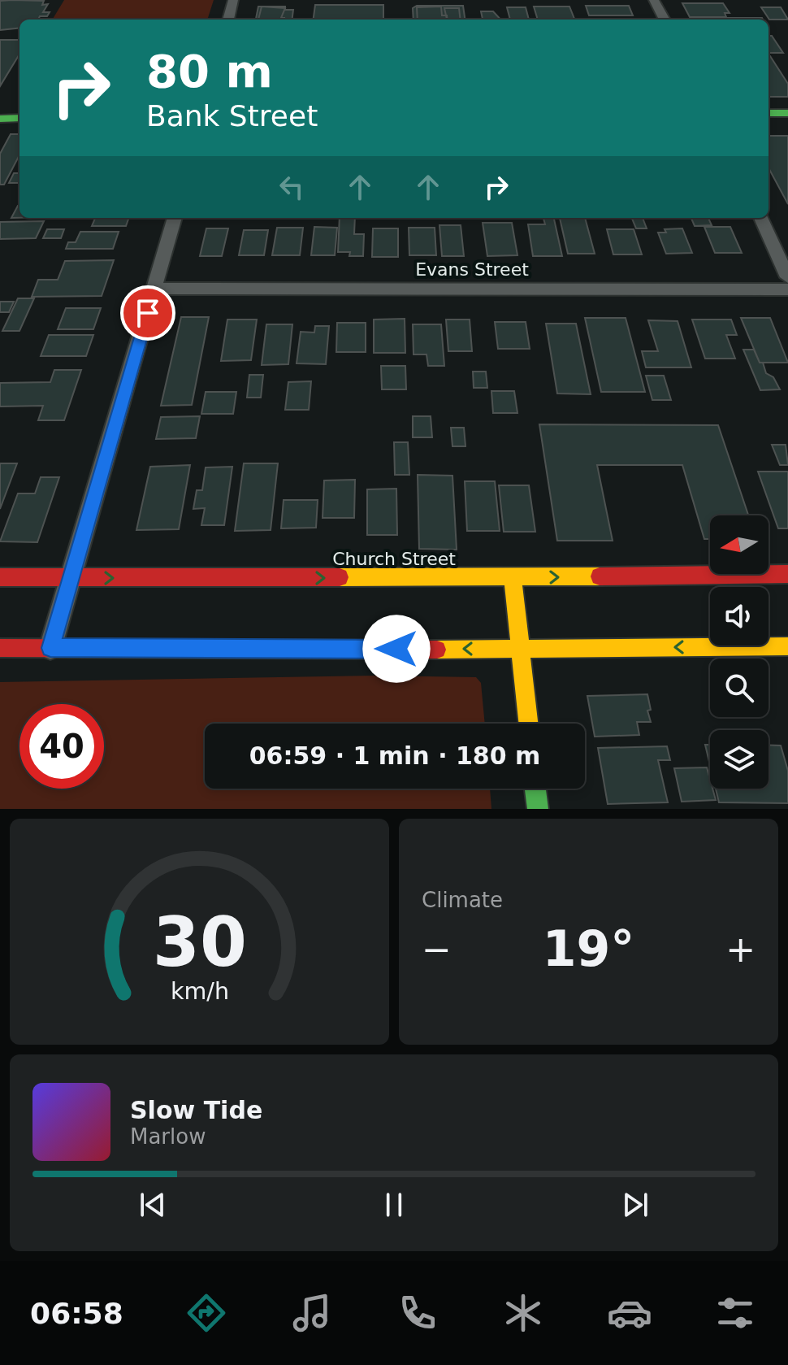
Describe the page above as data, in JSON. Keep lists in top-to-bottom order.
{
  "streets": {
    "street": ["Evans Street", "Church Street"]
  },
  "north": "left",
  "page": {
    "turn": ["80 m", "Bank Street"],
    "limit": "40",
    "trip": "06:59 · 1 min · 180 m",
    "tile": "Climate",
    "heat": ["−", "19°", "+"],
    "song": ["Slow Tide", "Marlow"],
    "tabs": "06:58",
    "gauge": ["30", "km/h"]
  }
}
